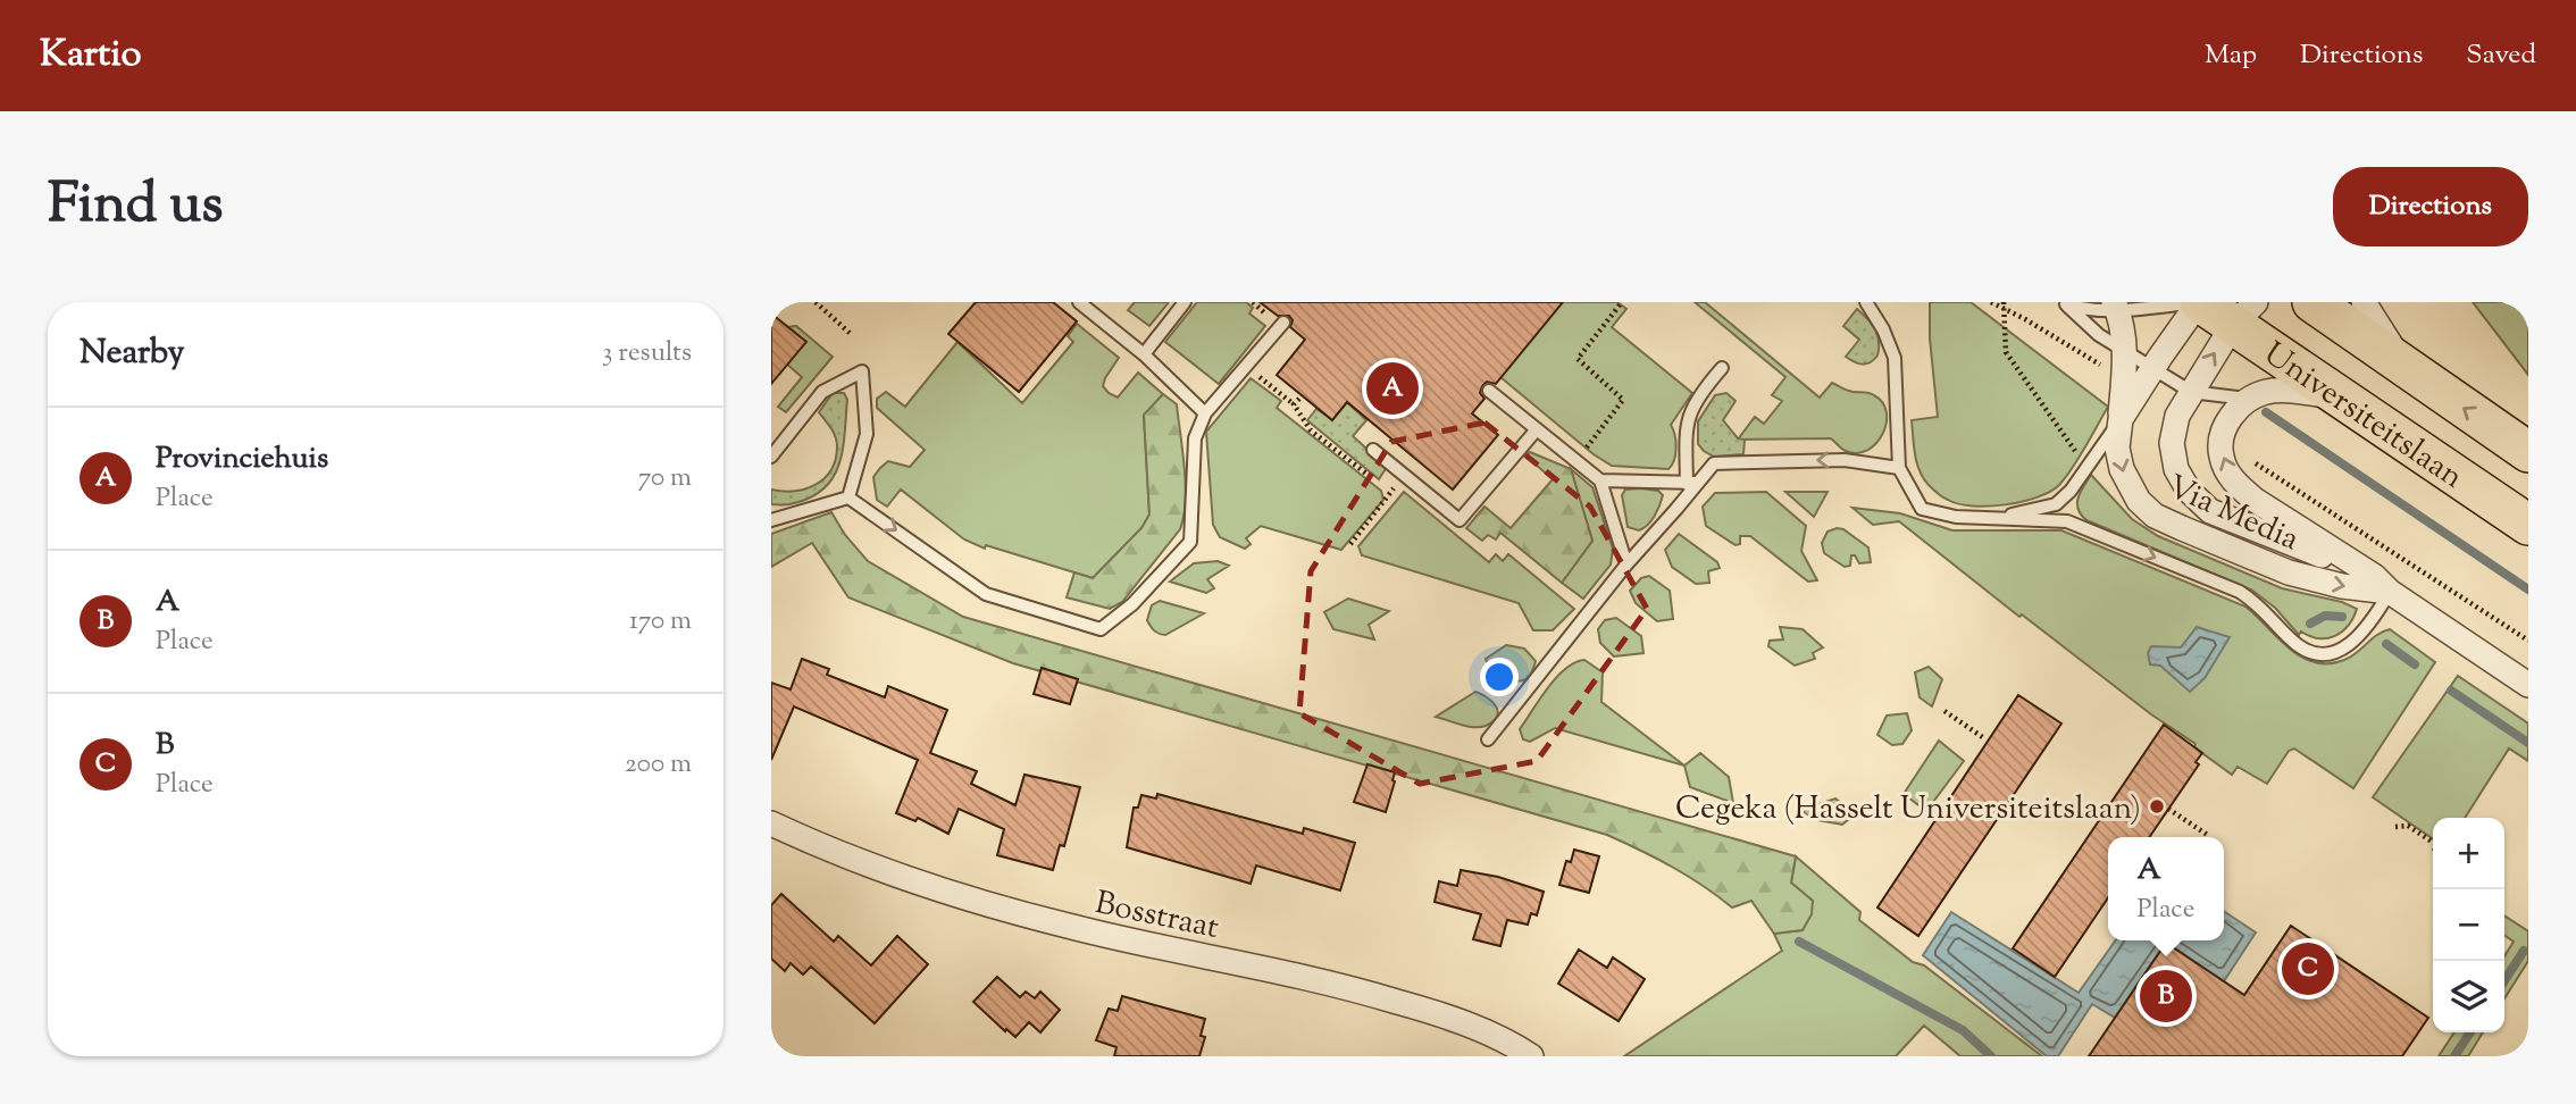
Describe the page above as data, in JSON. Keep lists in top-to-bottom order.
{
  "streets": {
    "highway": ["Universiteitslaan"],
    "street": ["Via Media", "Bosstraat"]
  },
  "crossings": [
    ["Universiteitslaan", "Via Media"]
  ],
  "places": ["Cegeka (Hasselt Universiteitslaan)"],
  "page": {
    "header": "Kartio",
    "nav": ["Map", "Directions", "Saved"],
    "title": "Find us",
    "buttons": "Directions",
    "heading": ["Nearby", "3 results"],
    "pins": ["A", "C", "B"],
    "list": [
      {
        "mark": "A",
        "name": "Provinciehuis",
        "note": "Place",
        "value": "70 m"
      },
      {
        "mark": "B",
        "name": "A",
        "note": "Place",
        "value": "170 m"
      },
      {
        "mark": "C",
        "name": "B",
        "note": "Place",
        "value": "200 m"
      }
    ],
    "map_buttons": ["+", "−"],
    "popup": ["A", "Place"]
  }
}
